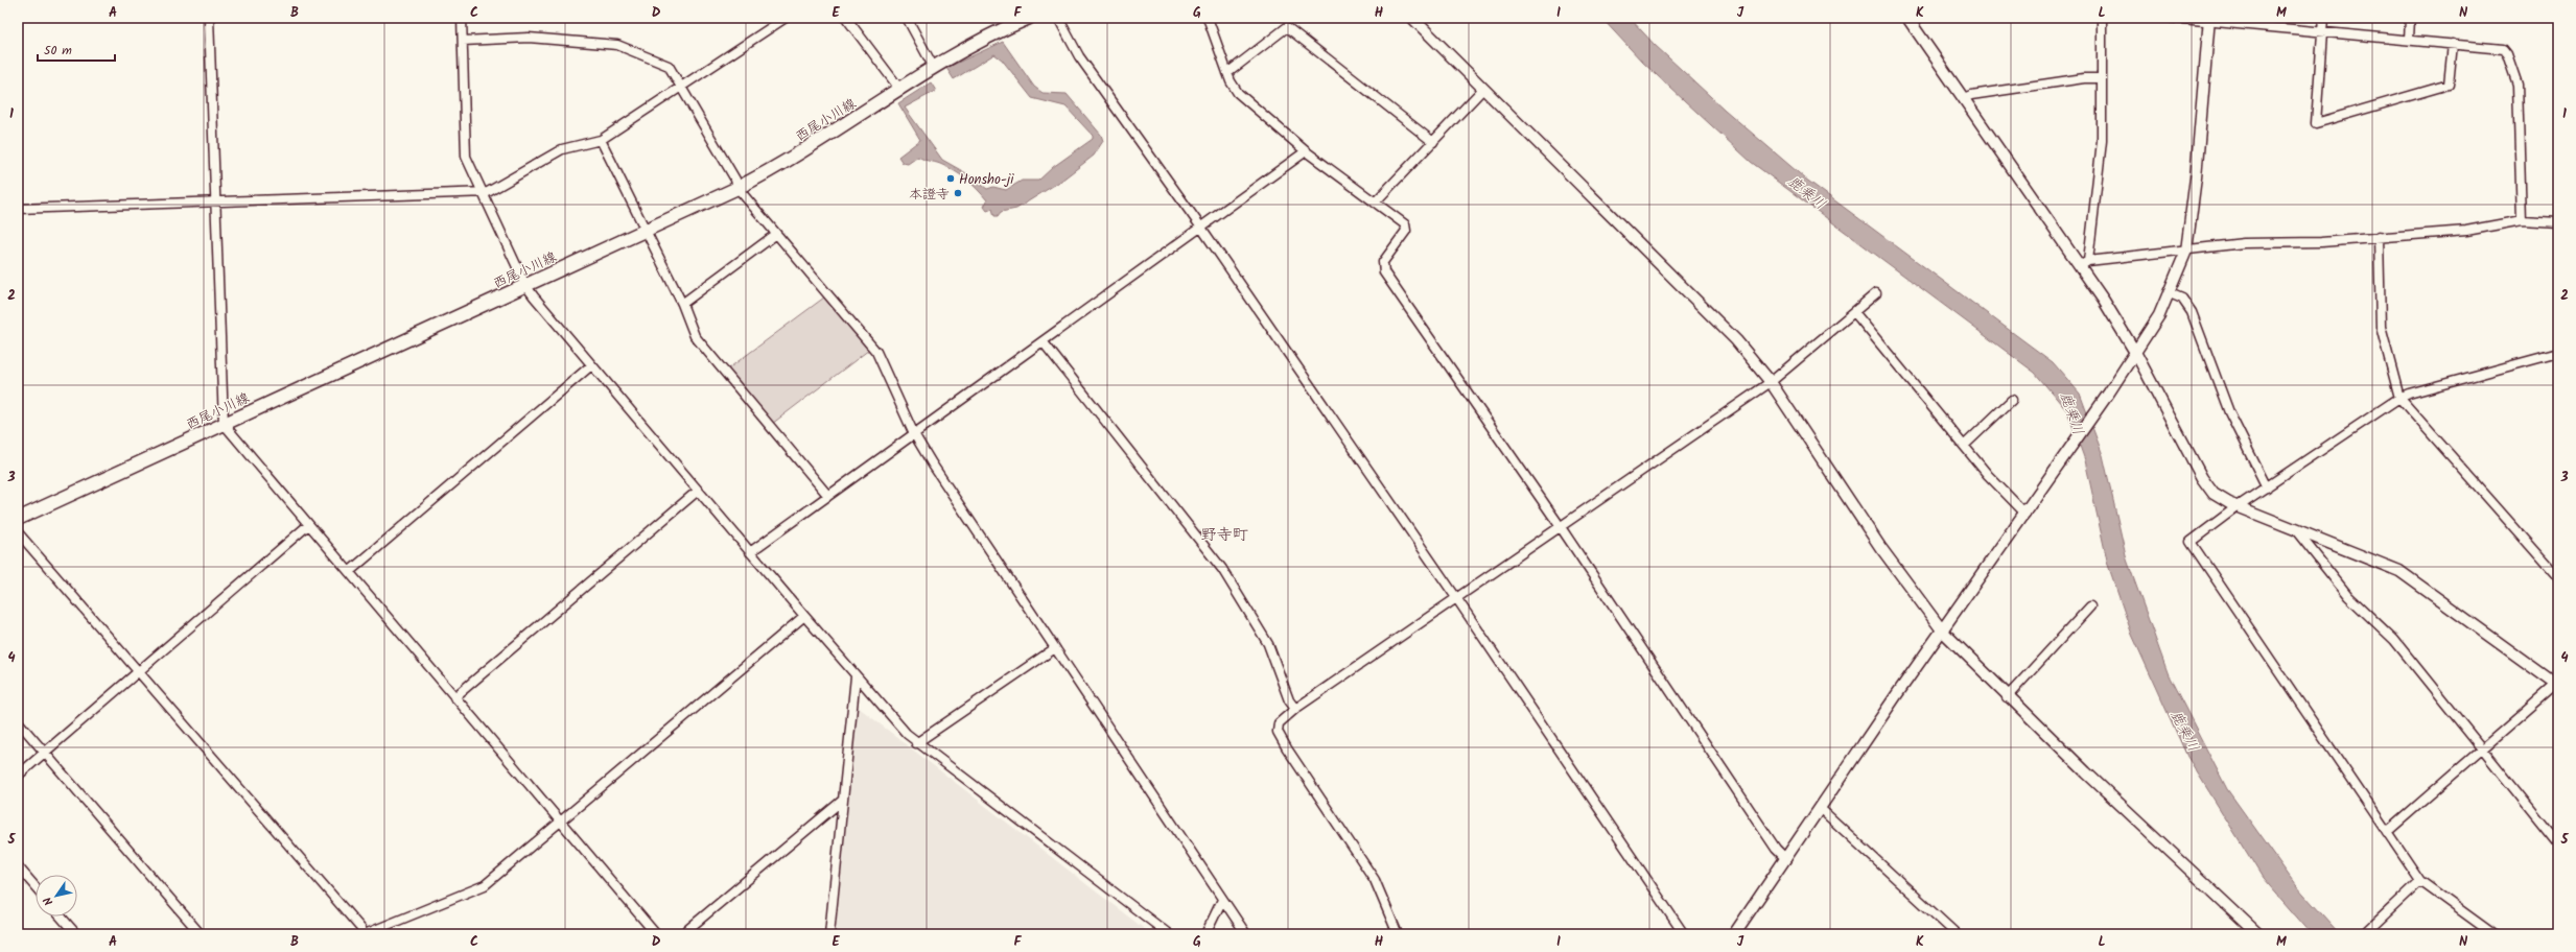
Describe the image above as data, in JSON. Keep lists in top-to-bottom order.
{
  "streets": {
    "main road": ["西尾小川線"]
  },
  "districts": ["野寺町"],
  "water": ["鹿乗川"],
  "places": ["Honsho-ji", "本證寺"],
  "scale_bar": "50 m",
  "north": "bottom left",
  "grid": {
    "columns": [
      "A",
      "B",
      "C",
      "D",
      "E",
      "F",
      "G",
      "H",
      "I",
      "J",
      "K",
      "L",
      "M",
      "N"
    ],
    "rows": [
      "1",
      "2",
      "3",
      "4",
      "5"
    ]
  }
}
